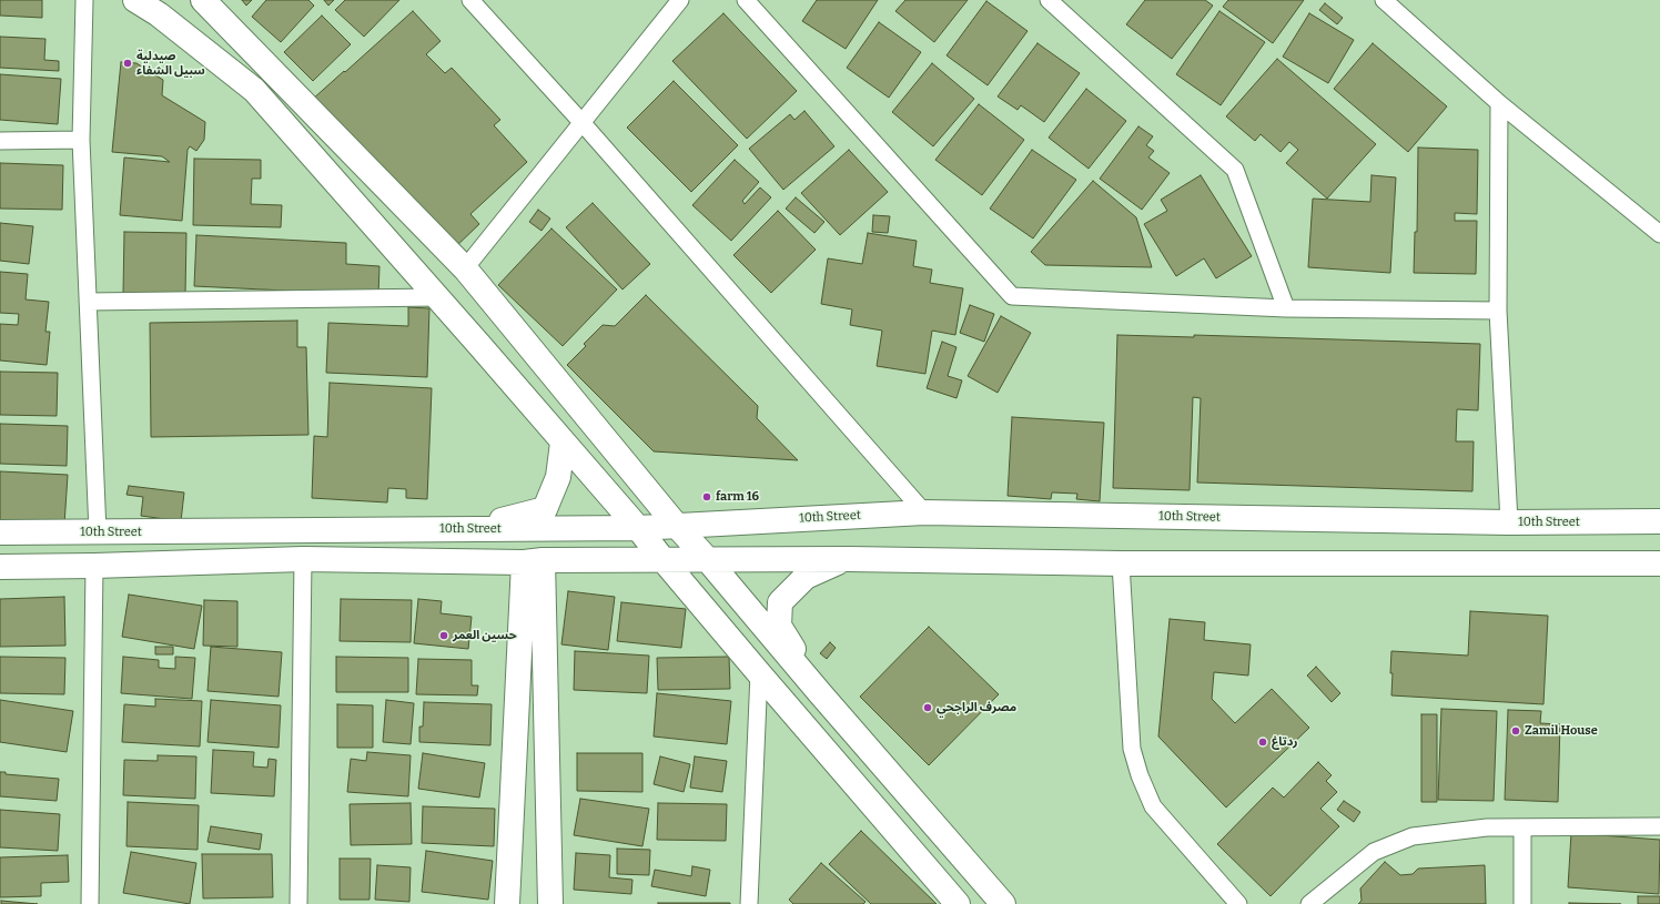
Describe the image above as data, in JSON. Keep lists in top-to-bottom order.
{
  "streets": {
    "street": ["10th Street"]
  },
  "places": [
    "صيدلية سبيل الشفاء",
    "farm 16",
    "حسين العمر",
    "مصرف الراجحي",
    "Zamil House",
    "ردتاغ"
  ]
}
